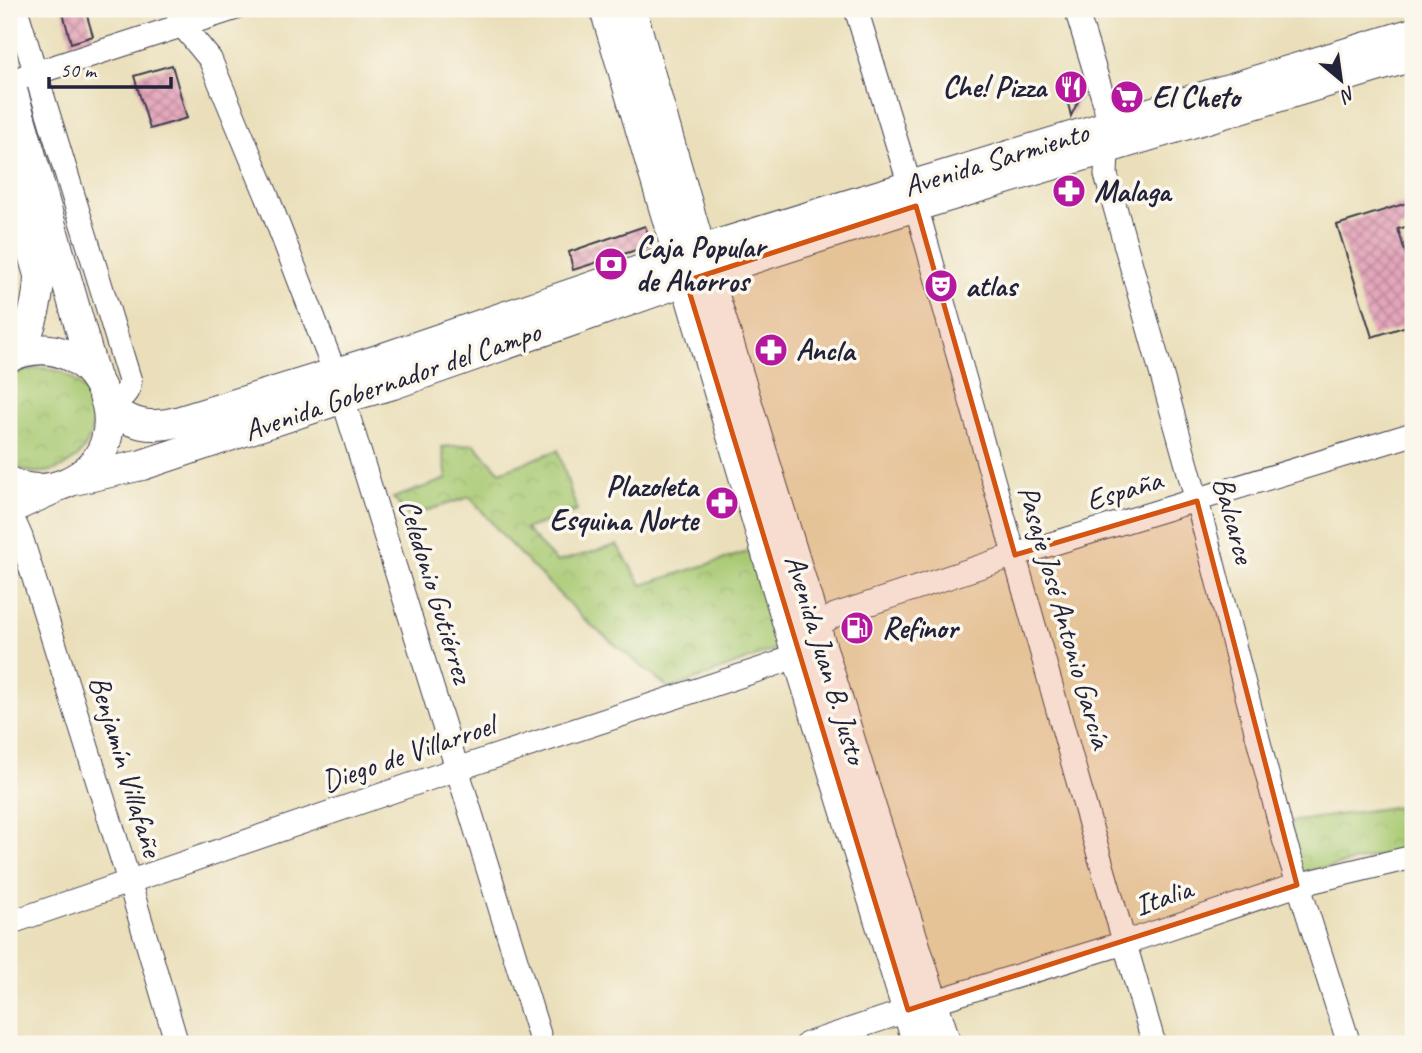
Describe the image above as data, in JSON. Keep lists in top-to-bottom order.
{
  "streets": {
    "main road": ["Avenida Sarmiento", "Avenida Gobernador del Campo", "Avenida Juan B. Justo"],
    "street": [
      "España",
      "Balcarce",
      "Celedonio Gutiérrez",
      "Pasaje José Antonio García",
      "Diego de Villarroel",
      "Benjamín Villafañe",
      "Italia"
    ]
  },
  "crossings": [
    ["Avenida Sarmiento", "Avenida Gobernador del Campo"],
    ["Avenida Sarmiento", "Balcarce"],
    ["Avenida Sarmiento", "Pasaje José Antonio García"],
    ["Avenida Sarmiento", "Avenida Juan B. Justo"],
    ["Avenida Gobernador del Campo", "Celedonio Gutiérrez"],
    ["Avenida Gobernador del Campo", "Avenida Juan B. Justo"],
    ["Avenida Gobernador del Campo", "Benjamín Villafañe"],
    ["España", "Balcarce"],
    ["España", "Pasaje José Antonio García"],
    ["España", "Avenida Juan B. Justo"],
    ["España", "Diego de Villarroel"],
    ["Balcarce", "Italia"],
    ["Celedonio Gutiérrez", "Diego de Villarroel"],
    ["Pasaje José Antonio García", "Italia"],
    ["Avenida Juan B. Justo", "Diego de Villarroel"],
    ["Avenida Juan B. Justo", "Italia"],
    ["Diego de Villarroel", "Benjamín Villafañe"]
  ],
  "places": {
    "restaurant": ["Che! Pizza"],
    "supermarket": ["El Cheto"],
    "pharmacy": ["Malaga", "Ancla", "Plazoleta Esquina Norte"],
    "bank": ["Caja Popular de Ahorros"],
    "theatre": ["atlas"],
    "fuel station": ["Refinor"]
  },
  "scale_bar": "50 m",
  "north": "bottom right"
}
